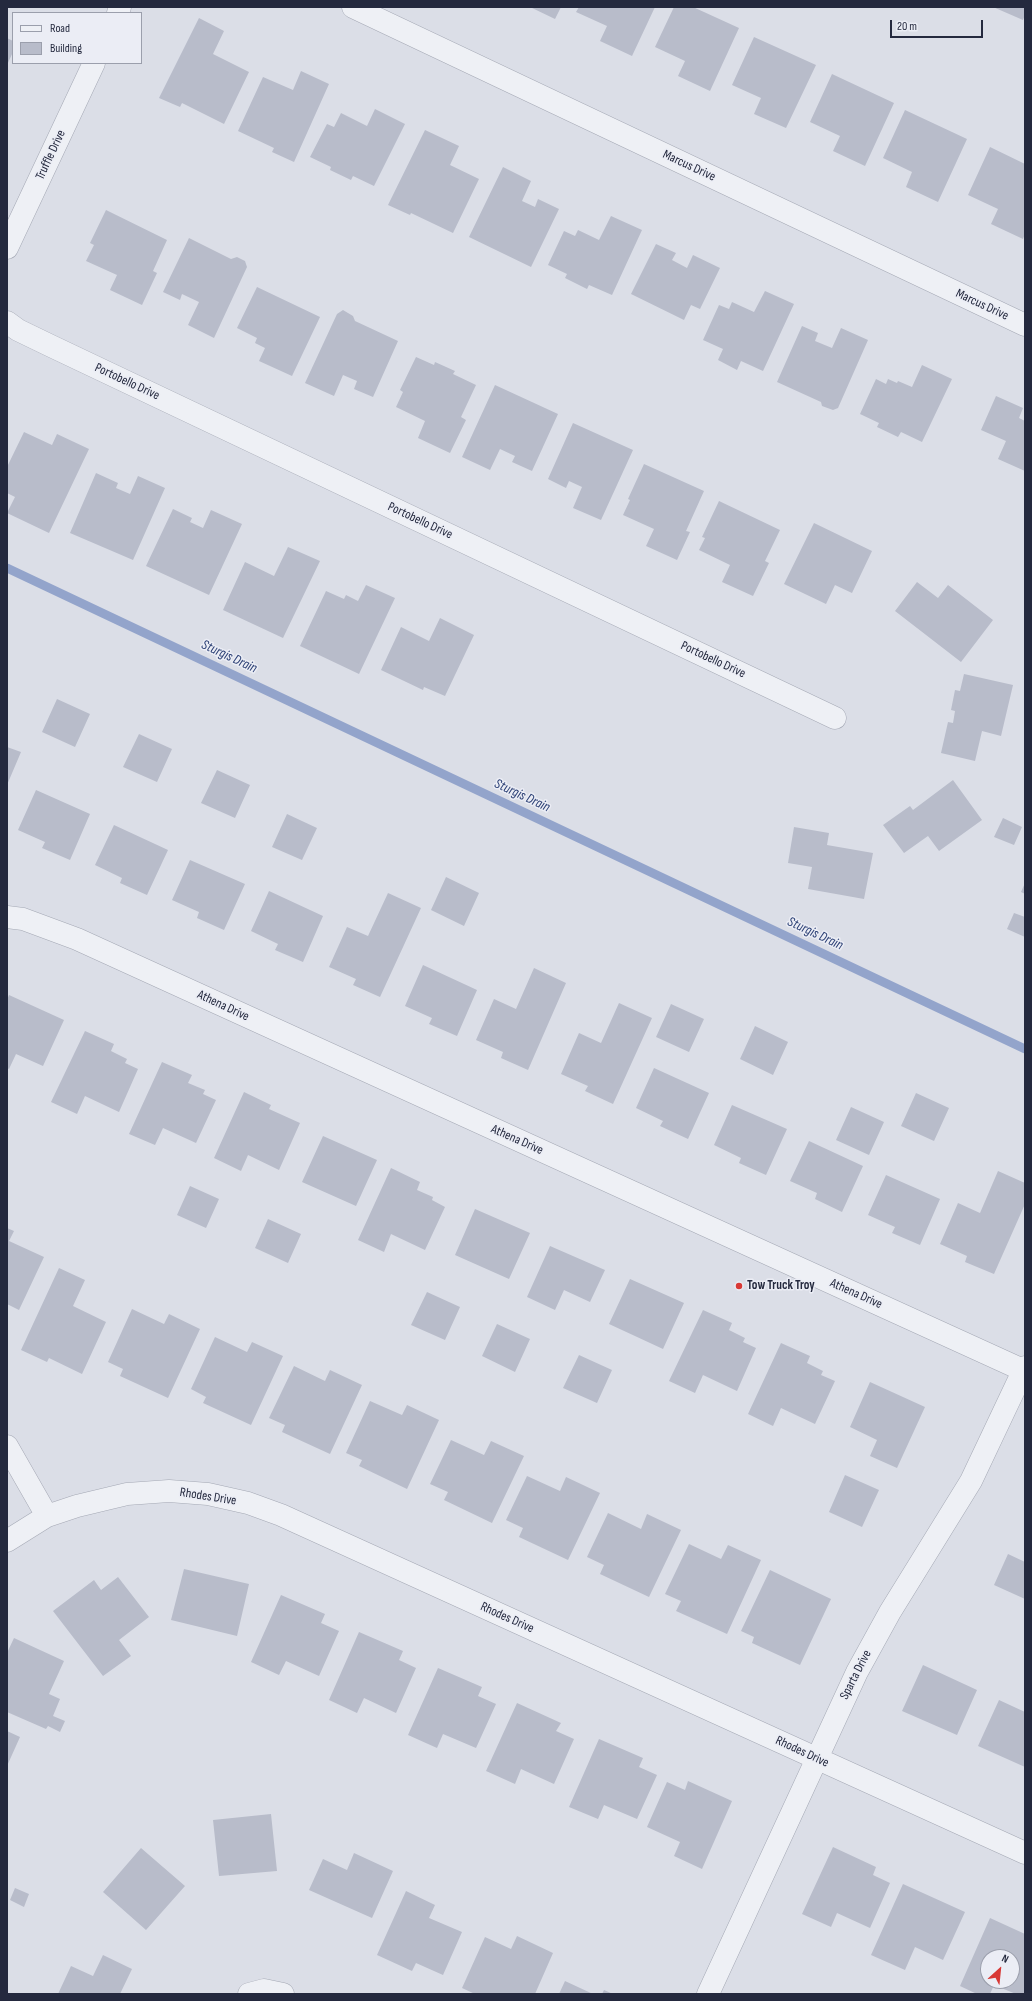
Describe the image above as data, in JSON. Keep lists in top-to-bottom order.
{
  "streets": {
    "street": [
      "Truffle Drive",
      "Marcus Drive",
      "Portobello Drive",
      "Athena Drive",
      "Rhodes Drive",
      "Sparta Drive"
    ]
  },
  "crossings": [
    ["Athena Drive", "Sparta Drive"],
    ["Rhodes Drive", "Sparta Drive"]
  ],
  "water": ["Sturgis Drain"],
  "places": ["Tow Truck Troy"],
  "legend": ["Road", "Building"],
  "scale_bar": "20 m",
  "north": "top right"
}
